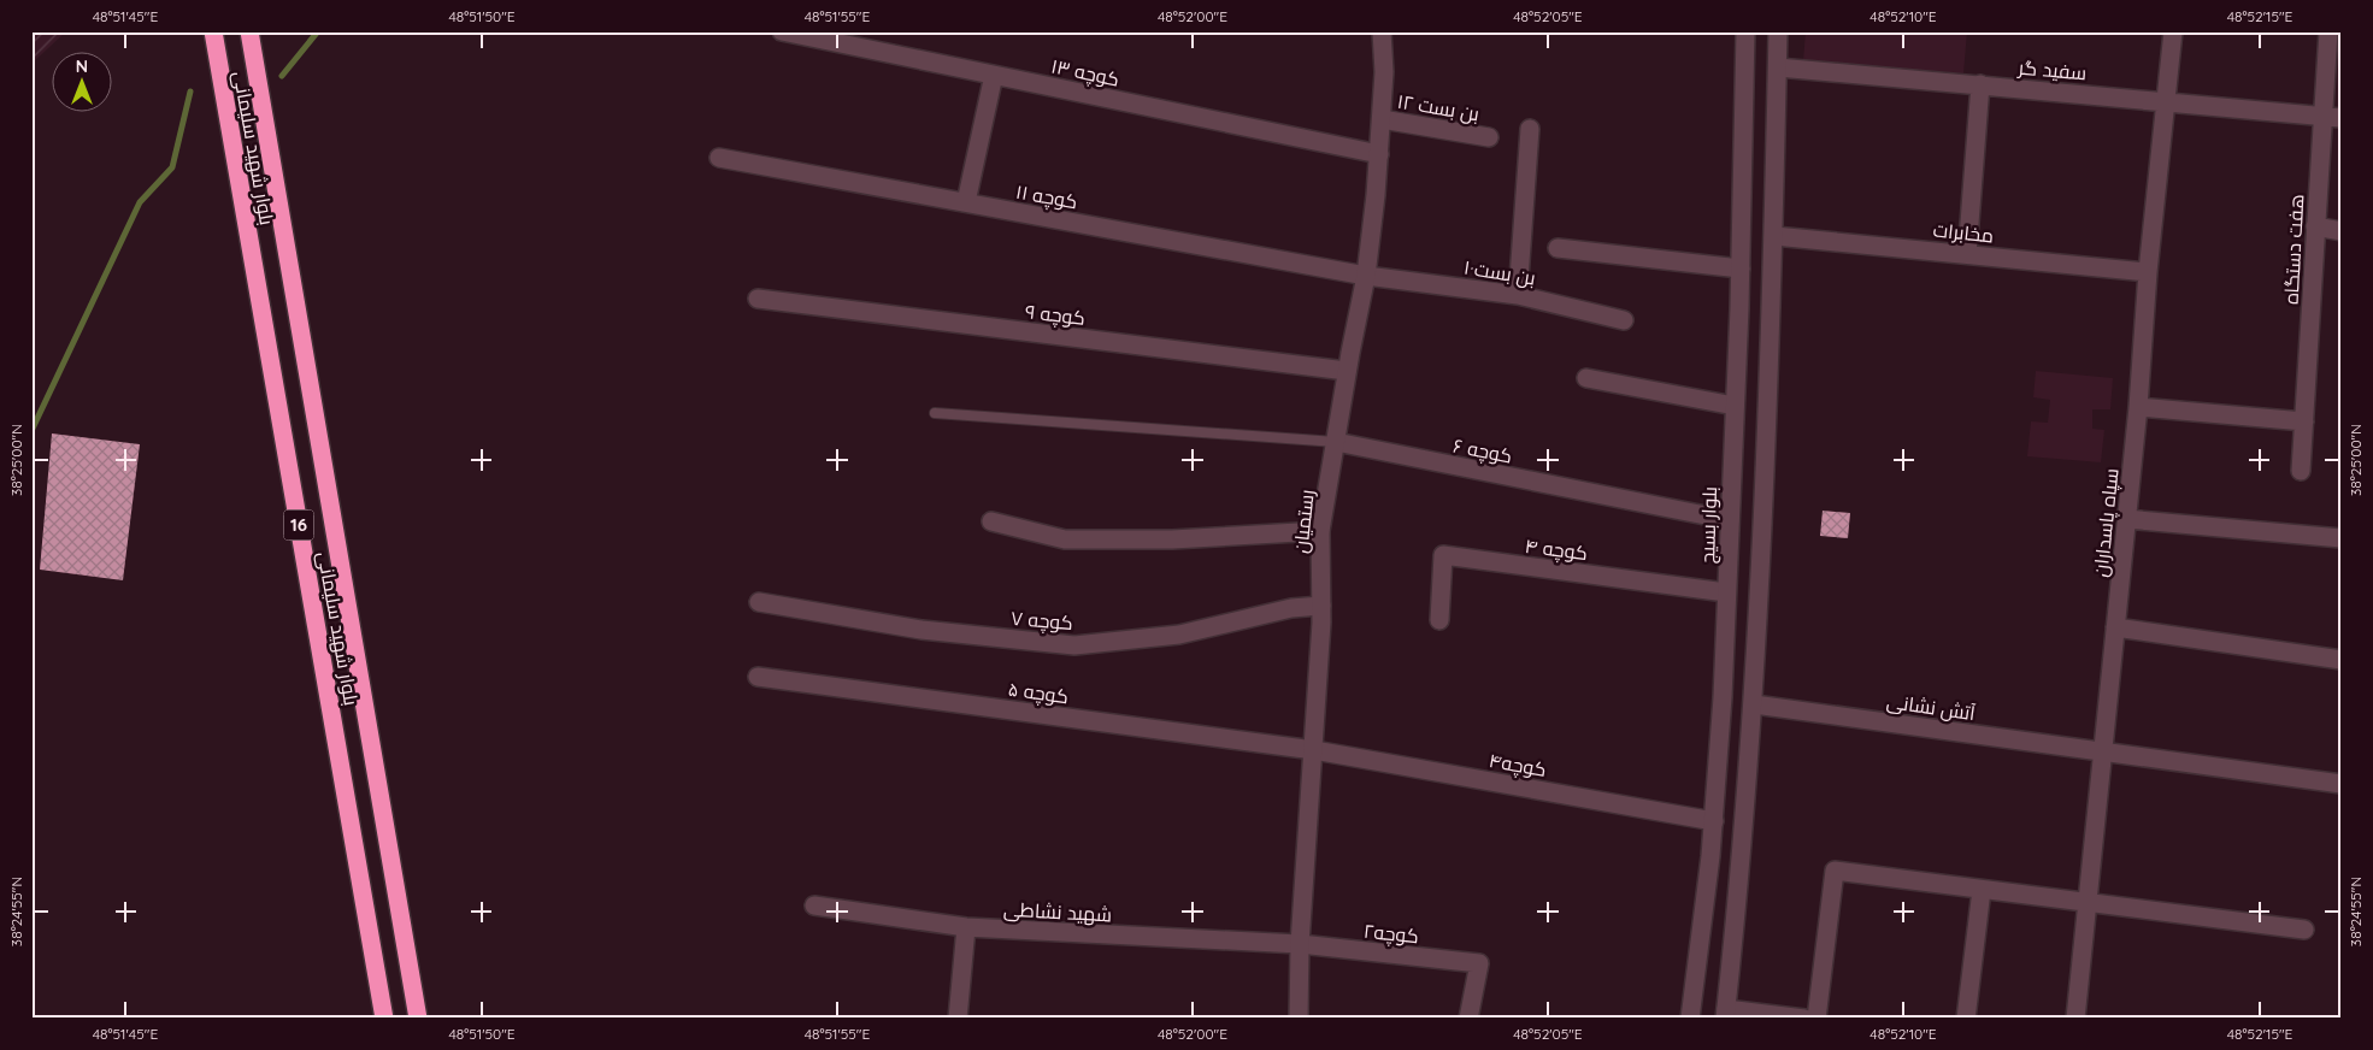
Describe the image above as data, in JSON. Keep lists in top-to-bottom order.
{
  "streets": {
    "highway": ["بلوار شهید سلیمانی", "16"],
    "street": [
      "سفید گر",
      "کوچه ۱۳",
      "بن بست ۱۲",
      "کوچه ۱۱",
      "مخابرات",
      "هفت دستگاه",
      "بن بست۱۰",
      "کوچه ۹",
      "کوچه ۶",
      "رستمیان",
      "سپاه پاسداران",
      "بلوار بسیج",
      "کوچه ۴",
      "کوچه ۷",
      "کوچه ۵",
      "آتش نشانی",
      "کوچه۴",
      "شهید نشاطی",
      "کوچه۲"
    ]
  },
  "crossings": [
    ["سفید گر", "هفت دستگاه"],
    ["سفید گر", "سپاه پاسداران"],
    ["سفید گر", "بلوار بسیج"],
    ["کوچه ۱۳", "رستمیان"],
    ["بن بست ۱۲", "رستمیان"],
    ["کوچه ۱۱", "بن بست۱۰"],
    ["کوچه ۱۱", "رستمیان"],
    ["مخابرات", "سپاه پاسداران"],
    ["بن بست۱۰", "رستمیان"],
    ["کوچه ۹", "رستمیان"],
    ["کوچه ۶", "رستمیان"],
    ["کوچه ۶", "بلوار بسیج"],
    ["رستمیان", "کوچه ۷"],
    ["رستمیان", "کوچه ۵"],
    ["رستمیان", "کوچه۴"],
    ["رستمیان", "شهید نشاطی"],
    ["رستمیان", "کوچه۲"],
    ["سپاه پاسداران", "آتش نشانی"],
    ["بلوار بسیج", "کوچه ۴"],
    ["بلوار بسیج", "آتش نشانی"],
    ["بلوار بسیج", "کوچه۴"],
    ["کوچه ۵", "کوچه۴"],
    ["شهید نشاطی", "کوچه۲"]
  ],
  "north": "top",
  "coordinates": [
    "48°51'45\"E",
    "48°51'50\"E",
    "48°51'55\"E",
    "48°52'00\"E",
    "48°52'05\"E",
    "48°52'10\"E",
    "48°52'15\"E",
    "38°25'00\"N",
    "38°24'55\"N"
  ]
}
